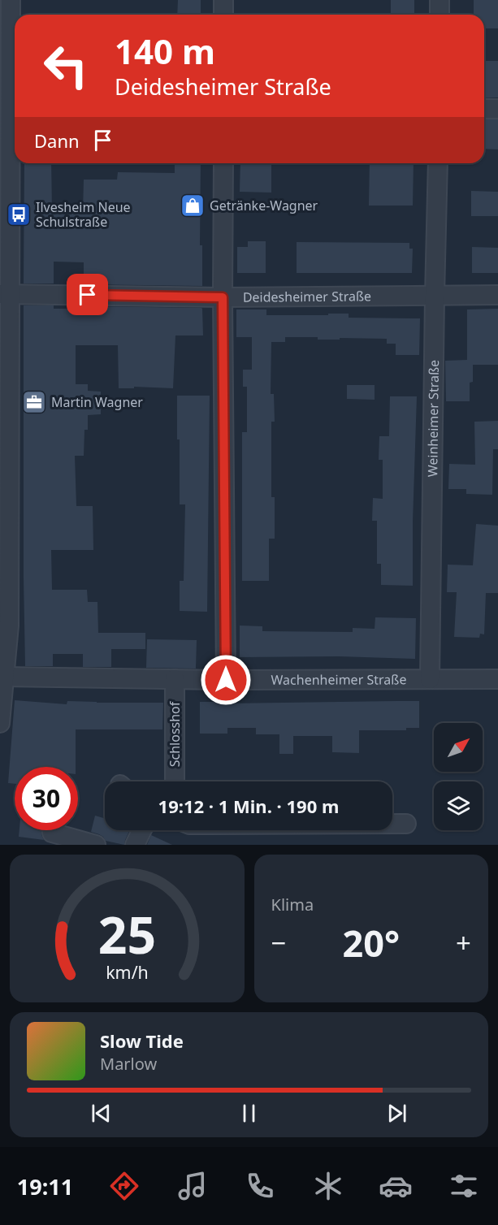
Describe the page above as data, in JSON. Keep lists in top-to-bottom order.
{
  "streets": {
    "street": [
      "Deidesheimer Straße",
      "Weinheimer Straße",
      "Wachenheimer Straße",
      "Schlosshof"
    ]
  },
  "crossings": [
    ["Deidesheimer Straße", "Weinheimer Straße"],
    ["Weinheimer Straße", "Wachenheimer Straße"],
    ["Wachenheimer Straße", "Schlosshof"]
  ],
  "places": {
    "shop": ["Getränke-Wagner"],
    "bus stop": ["Ilvesheim Neue Schulstraße"],
    "office": ["Martin Wagner"]
  },
  "north": "top right",
  "page": {
    "turn": ["140 m", "Deidesheimer Straße"],
    "then": "Dann",
    "limit": "30",
    "trip": "19:12 · 1 Min. · 190 m",
    "tile": "Klima",
    "heat": ["−", "20°", "+"],
    "song": ["Slow Tide", "Marlow"],
    "tabs": "19:11",
    "gauge": ["25", "km/h"]
  }
}
